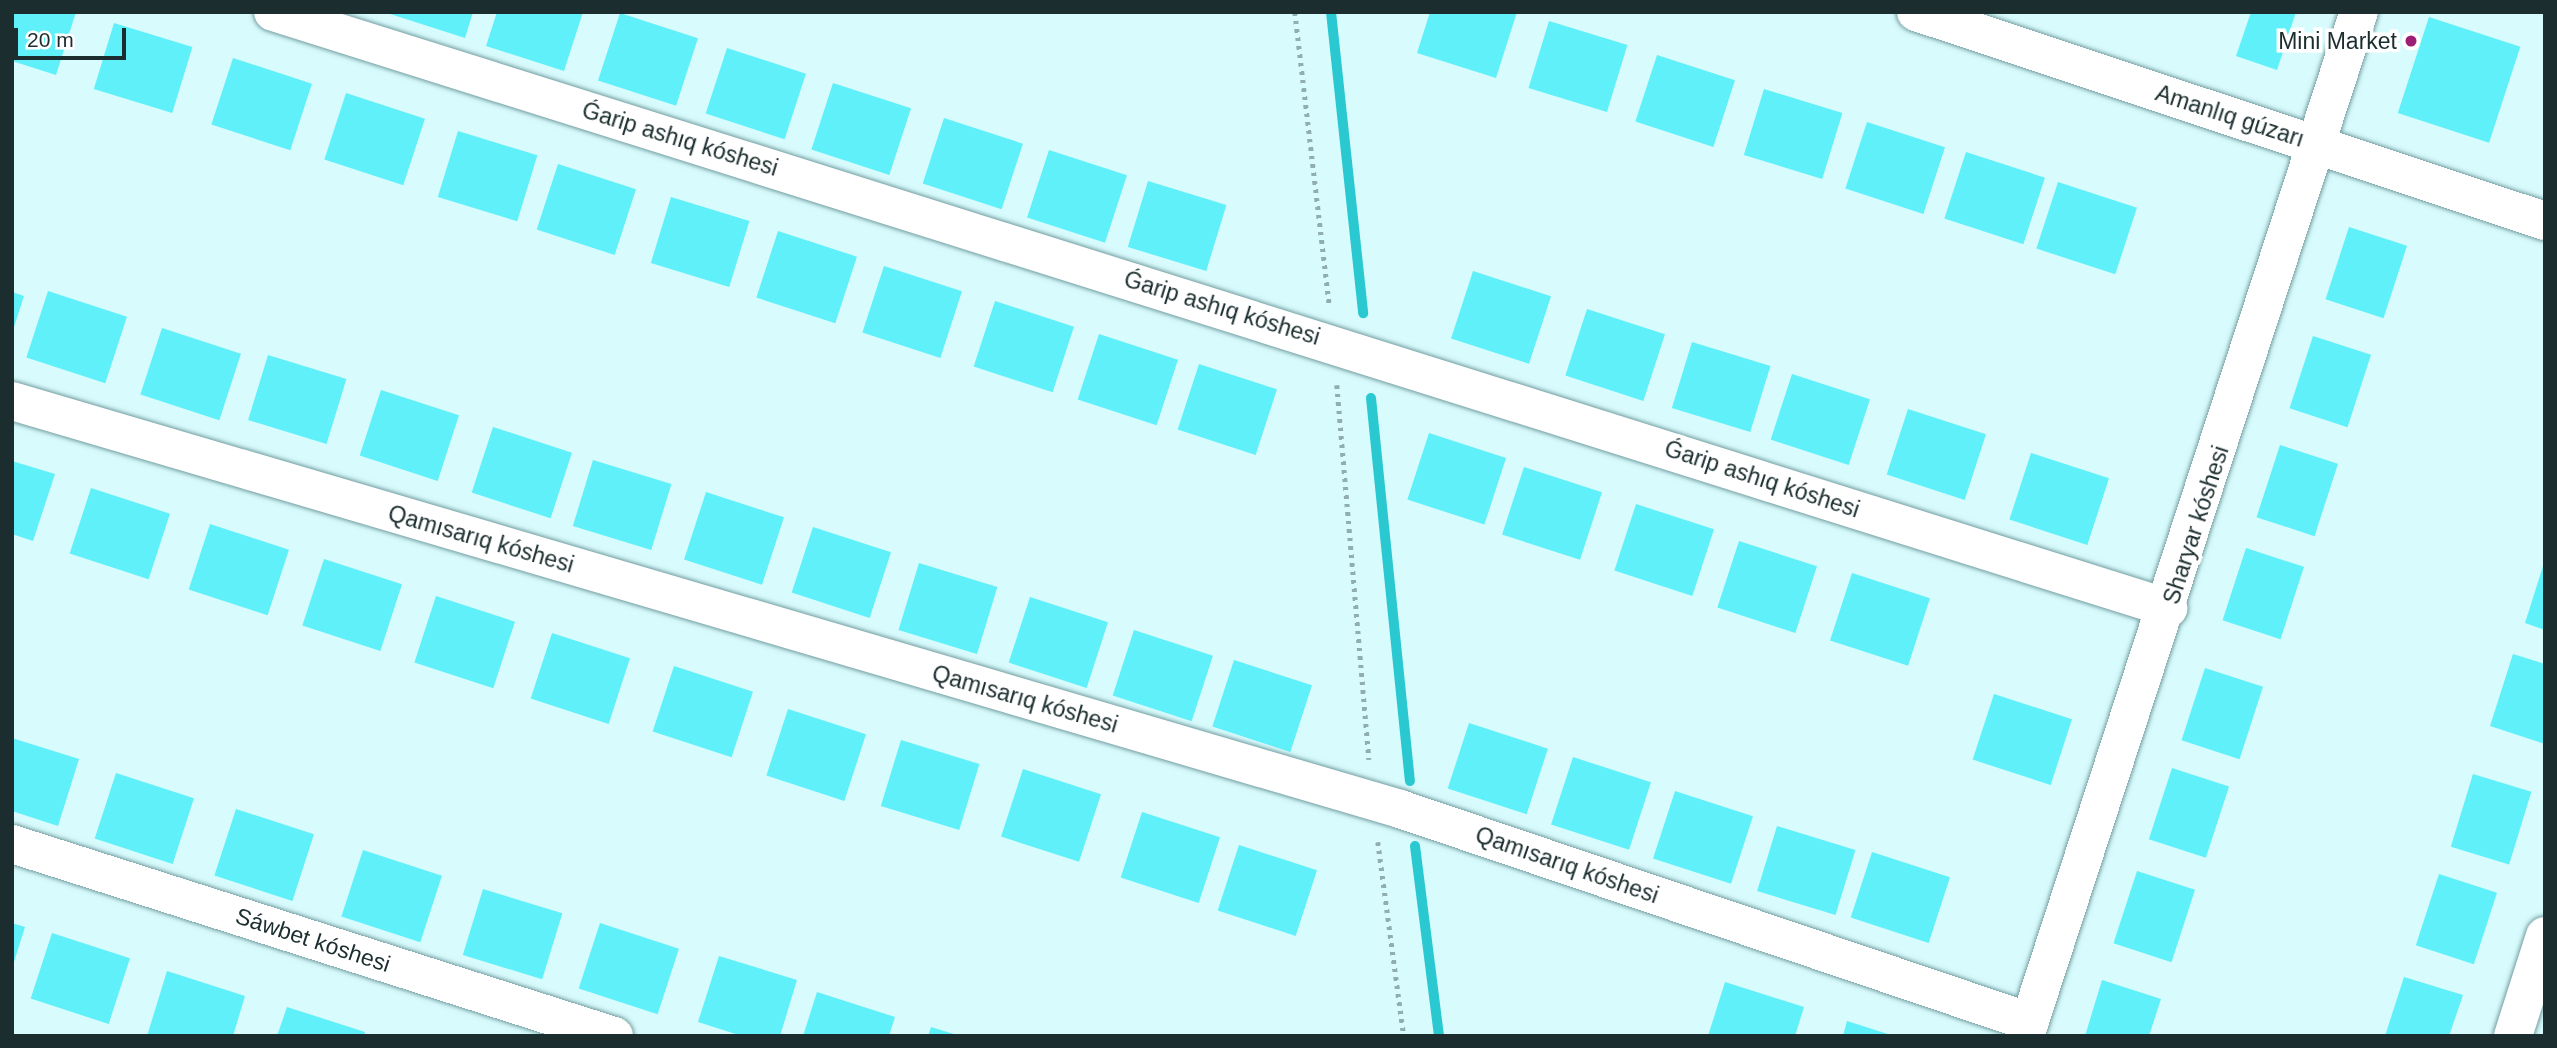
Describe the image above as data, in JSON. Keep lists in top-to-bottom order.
{
  "streets": {
    "street": [
      "Amanlıq gúzarı",
      "Ǵarip ashıq kóshesi",
      "Sharyar kóshesi",
      "Qamısarıq kóshesi",
      "Sáwbet kóshesi"
    ]
  },
  "crossings": [
    ["Amanlıq gúzarı", "Sharyar kóshesi"],
    ["Ǵarip ashıq kóshesi", "Sharyar kóshesi"],
    ["Sharyar kóshesi", "Qamısarıq kóshesi"]
  ],
  "places": ["Mini Market"],
  "scale_bar": "20 m"
}
